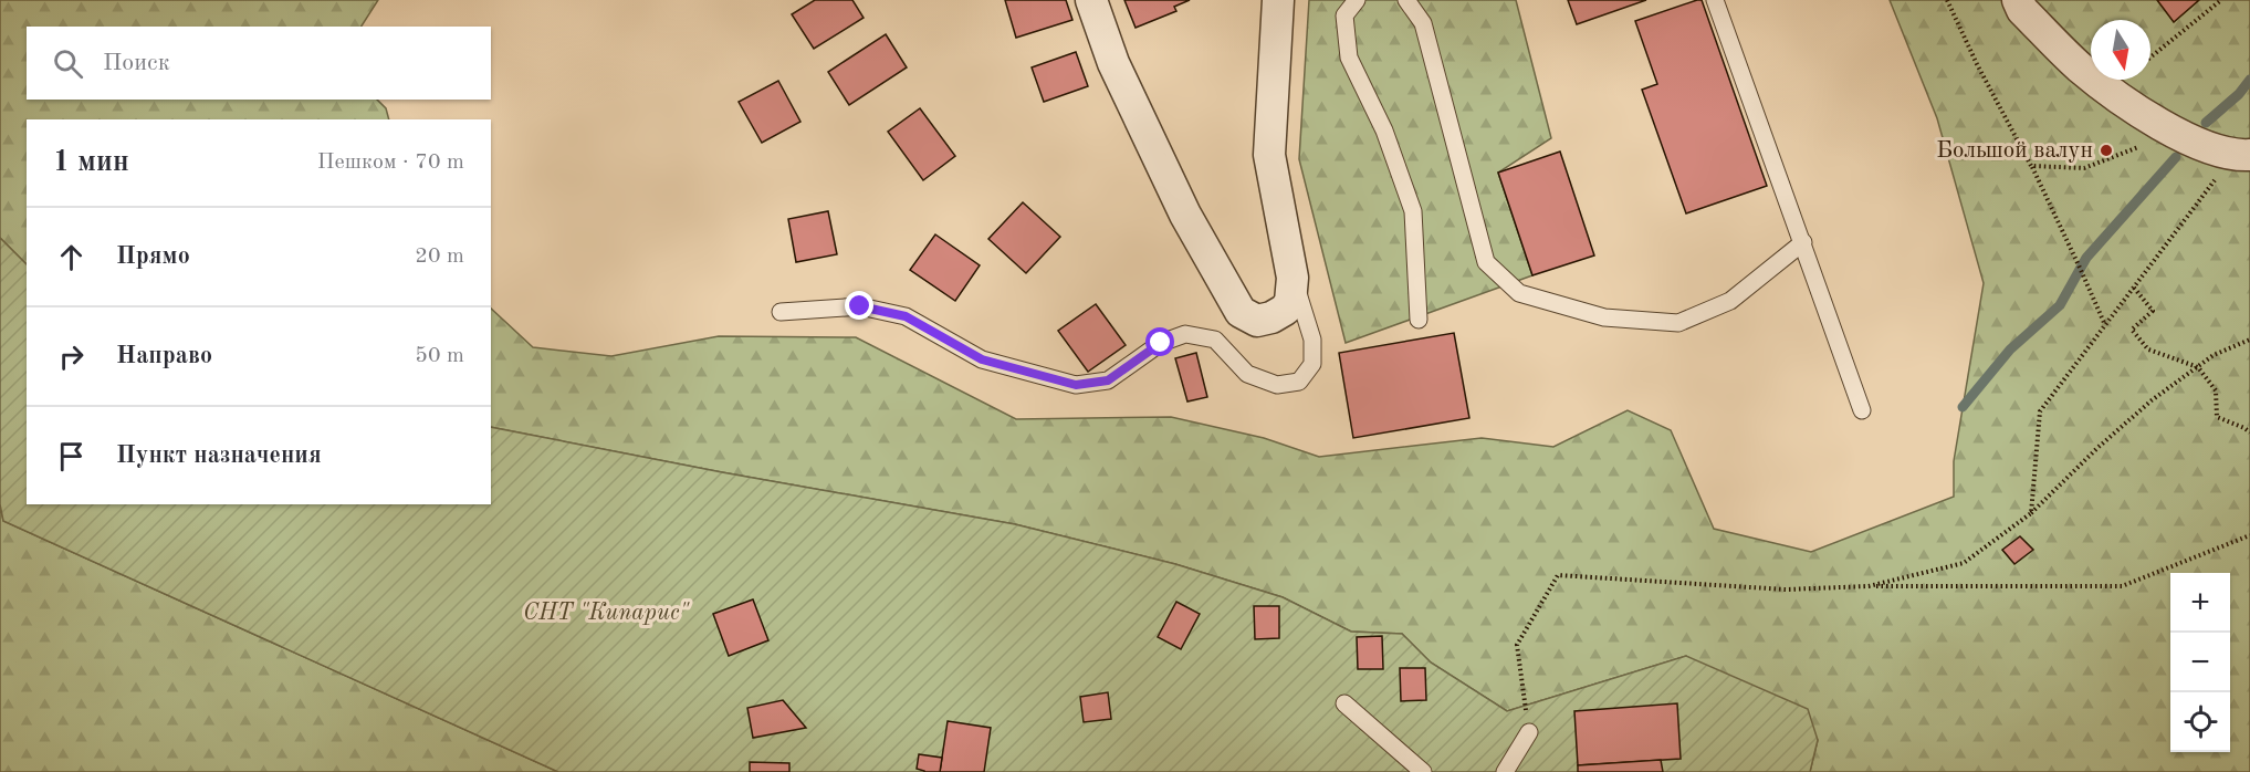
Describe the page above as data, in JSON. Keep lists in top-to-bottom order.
{
  "parks": ["СНТ \"Кипарис\""],
  "places": ["Большой валун"],
  "north": "bottom",
  "page": {
    "search": "Поиск",
    "heading": ["1 мин", "Пешком · 70 m"],
    "list": [
      ["Прямо", "20 m"],
      ["Направо", "50 m"],
      "Пункт назначения"
    ],
    "map_buttons": ["+", "−"]
  }
}
